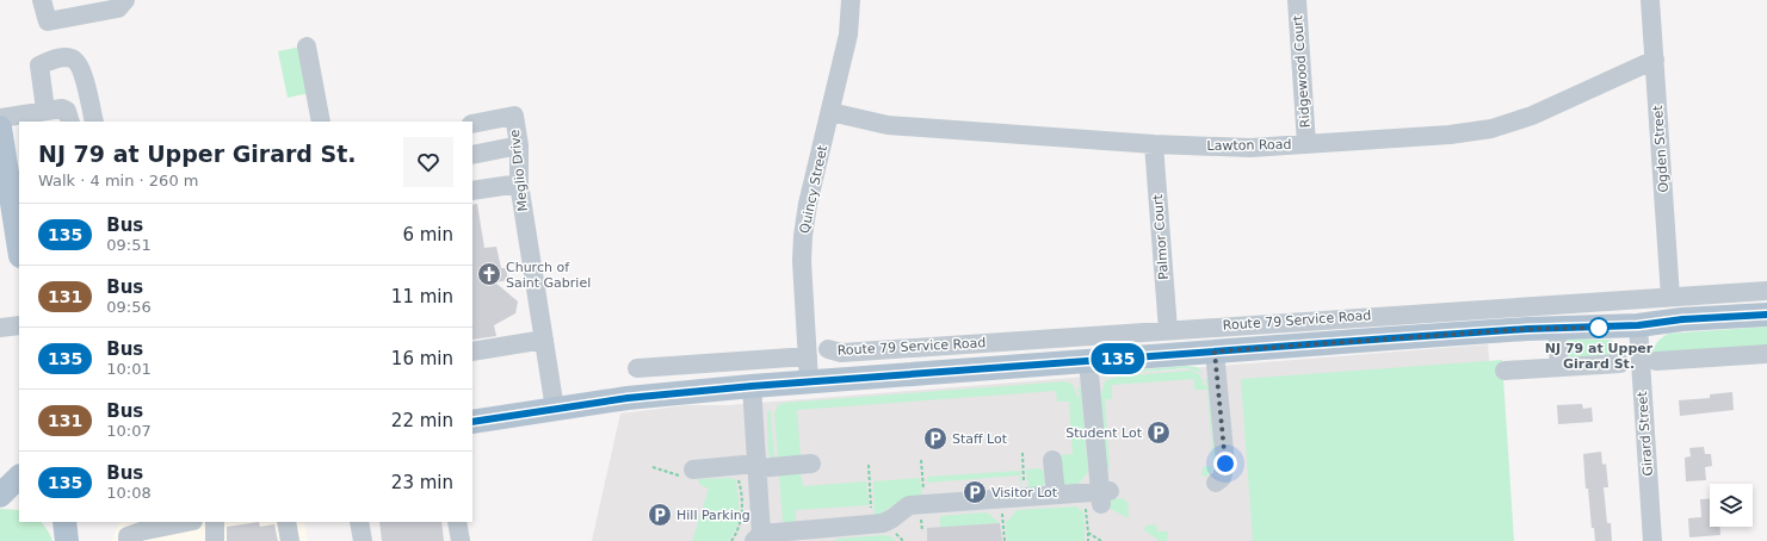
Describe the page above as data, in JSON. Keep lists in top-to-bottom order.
{
  "streets": {
    "street": [
      "Ridgewood Court",
      "Lawton Road",
      "Ogden Street",
      "Meglio Drive",
      "Quincy Street",
      "Palmor Court",
      "Route 79 Service Road",
      "Girard Street"
    ]
  },
  "crossings": [
    ["Ridgewood Court", "Lawton Road"],
    ["Lawton Road", "Ogden Street"],
    ["Lawton Road", "Quincy Street"],
    ["Lawton Road", "Palmor Court"],
    ["Ogden Street", "Route 79 Service Road"],
    ["Palmor Court", "Route 79 Service Road"]
  ],
  "places": {
    "church": ["Church of Saint Gabriel"],
    "other": ["NJ 79 at Upper Girard St."],
    "parking": [
      "Student Lot",
      "Staff Lot",
      "Visitor Lot",
      "Hill Parking"
    ]
  },
  "lines": ["bus line 135"],
  "page": {
    "on_map": "135",
    "heading": ["NJ 79 at Upper Girard St.", "Walk · 4 min · 260 m"],
    "list": [
      {
        "mark": "135",
        "name": "Bus",
        "note": "09:51",
        "value": "6 min"
      },
      {
        "mark": "131",
        "name": "Bus",
        "note": "09:56",
        "value": "11 min"
      },
      {
        "mark": "135",
        "name": "Bus",
        "note": "10:01",
        "value": "16 min"
      },
      {
        "mark": "131",
        "name": "Bus",
        "note": "10:07",
        "value": "22 min"
      },
      {
        "mark": "135",
        "name": "Bus",
        "note": "10:08",
        "value": "23 min"
      }
    ]
  }
}
